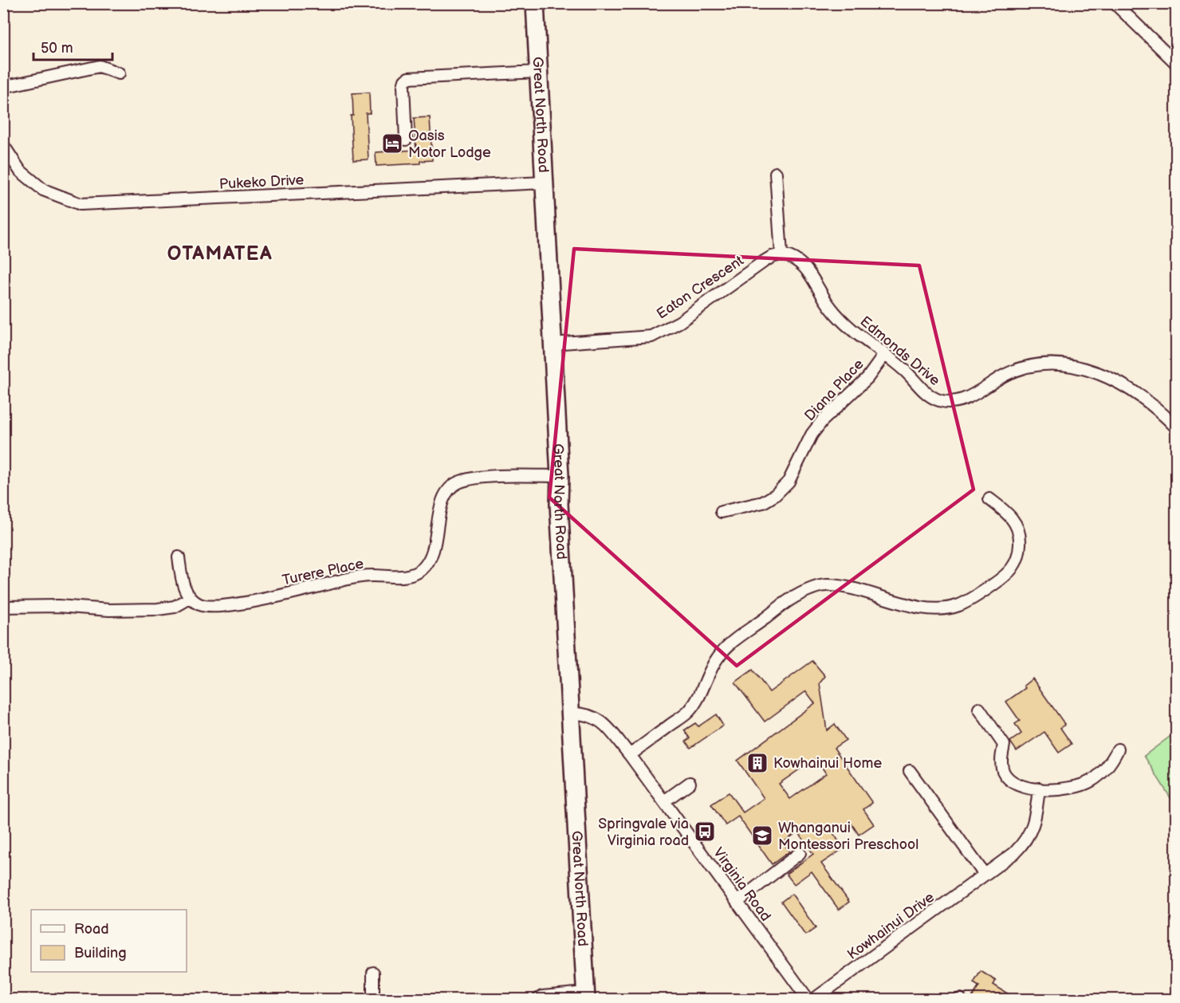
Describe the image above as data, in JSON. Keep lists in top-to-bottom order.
{
  "streets": {
    "highway": ["Great North Road"],
    "street": [
      "Pukeko Drive",
      "Eaton Crescent",
      "Edmonds Drive",
      "Diana Place",
      "Turere Place",
      "Virginia Road",
      "Kowhainui Drive"
    ]
  },
  "crossings": [
    ["Great North Road", "Pukeko Drive"],
    ["Great North Road", "Eaton Crescent"],
    ["Great North Road", "Turere Place"],
    ["Great North Road", "Virginia Road"],
    ["Eaton Crescent", "Edmonds Drive"],
    ["Edmonds Drive", "Diana Place"]
  ],
  "districts": ["OTAMATEA"],
  "places": {
    "hotel": ["Oasis Motor Lodge"],
    "building": ["Kowhainui Home"],
    "bus stop": ["Springvale via Virginia road"],
    "school or university": ["Whanganui Montessori Preschool"]
  },
  "legend": ["Road", "Building"],
  "scale_bar": "50 m"
}
